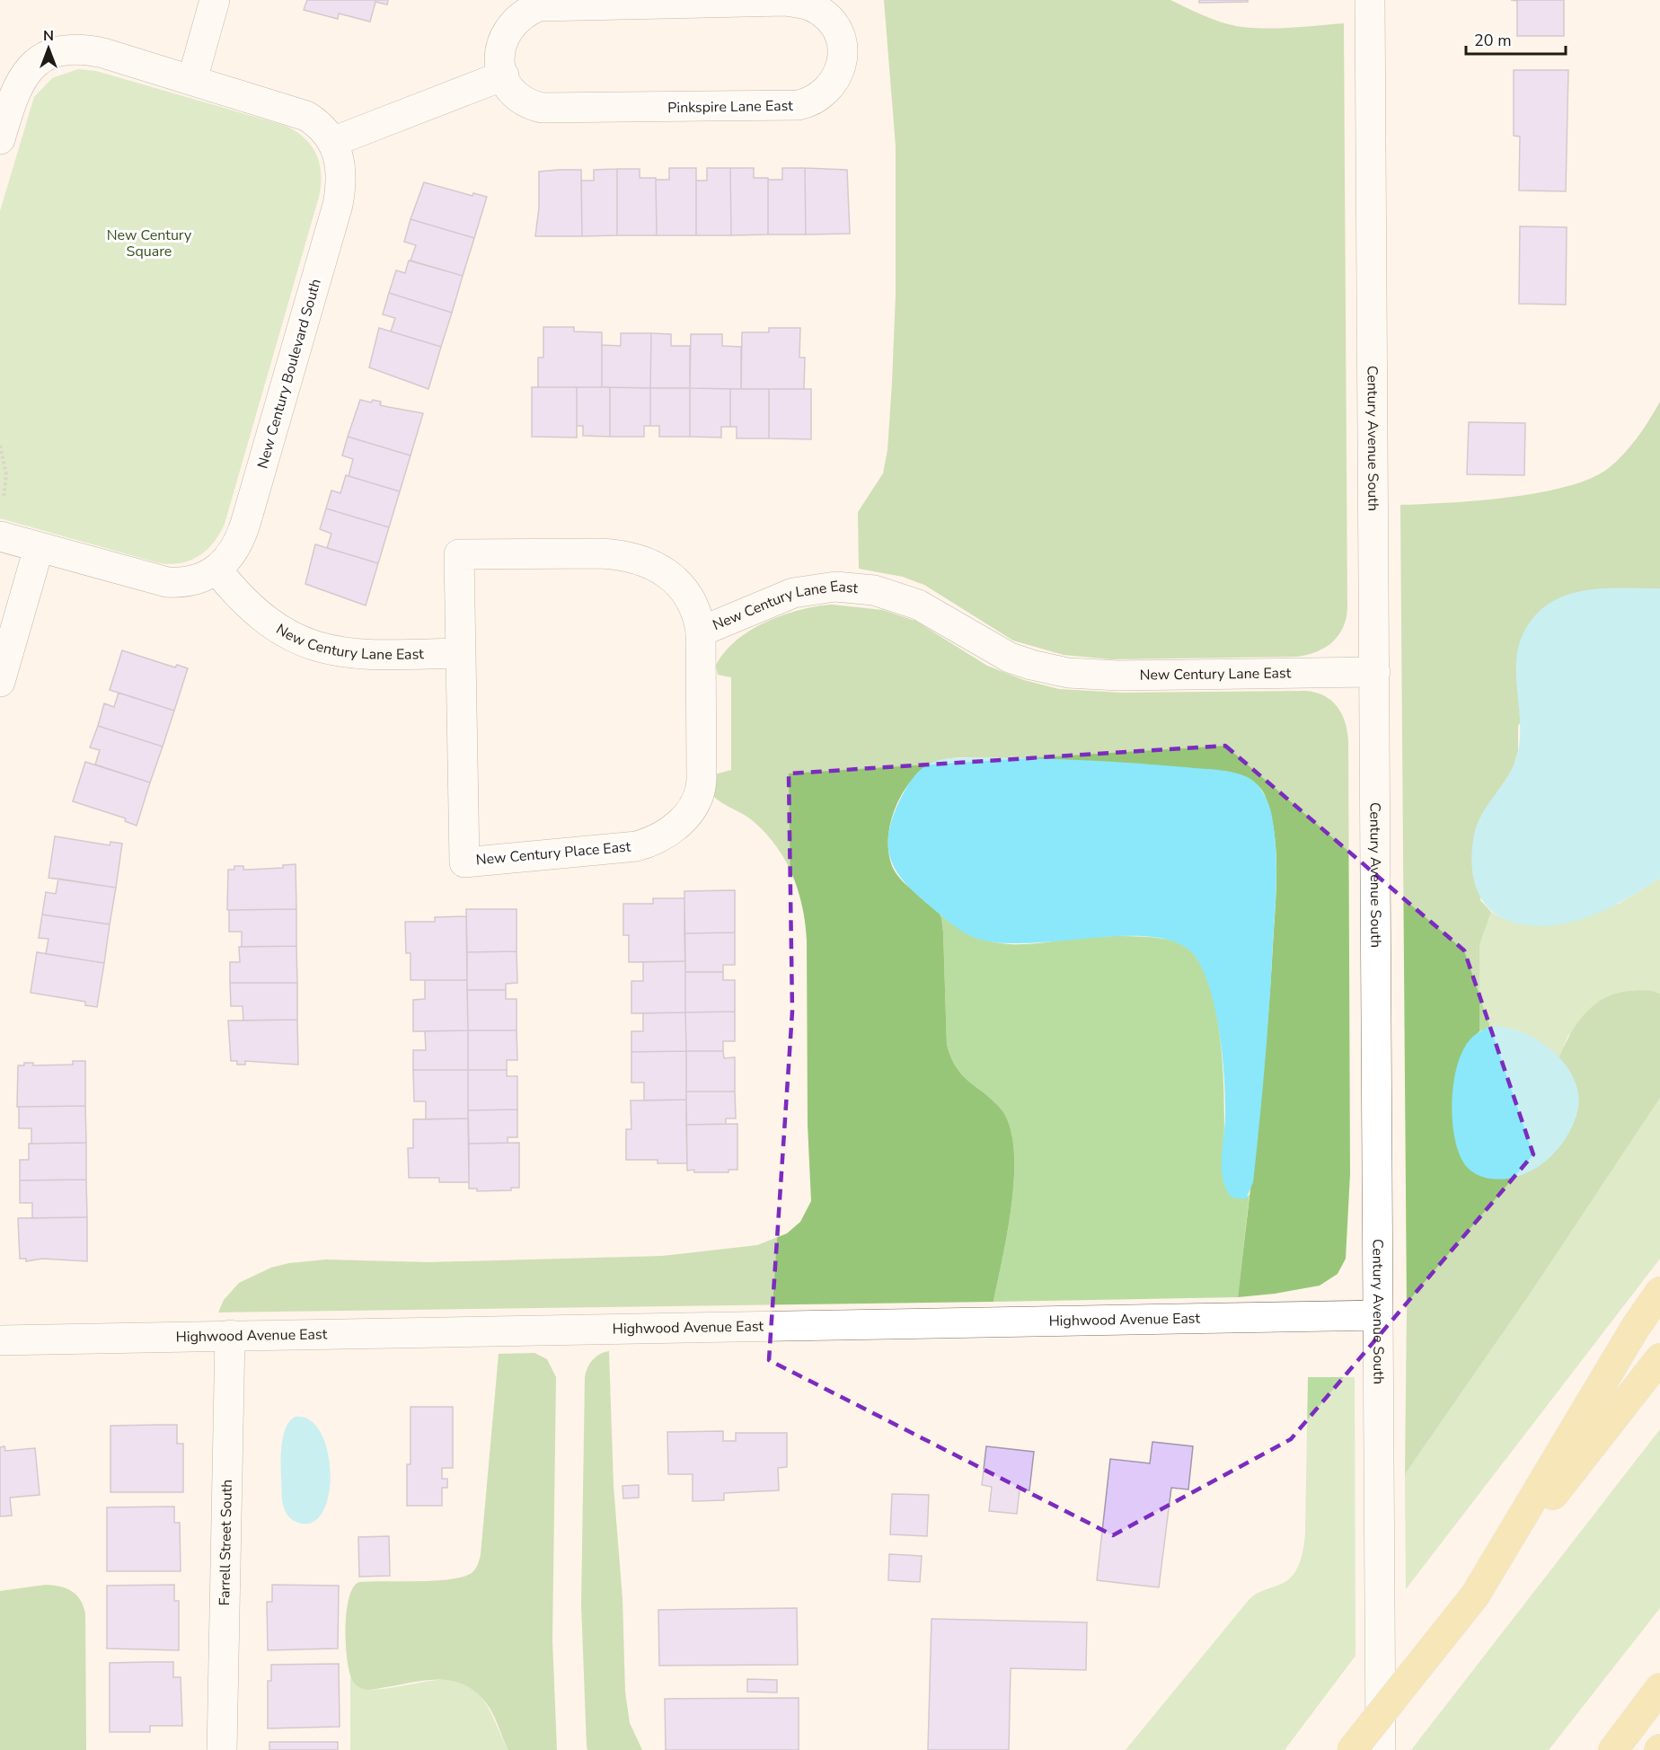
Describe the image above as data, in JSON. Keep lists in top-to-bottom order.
{
  "streets": {
    "street": [
      "Pinkspire Lane East",
      "New Century Boulevard South",
      "Century Avenue South",
      "New Century Lane East",
      "New Century Place East",
      "Highwood Avenue East",
      "Farrell Street South"
    ]
  },
  "crossings": [
    ["New Century Boulevard South", "New Century Lane East"],
    ["Century Avenue South", "New Century Lane East"],
    ["Century Avenue South", "Highwood Avenue East"],
    ["New Century Lane East", "New Century Place East"],
    ["Highwood Avenue East", "Farrell Street South"]
  ],
  "parks": ["New Century Square"],
  "scale_bar": "20 m",
  "north": "top"
}
